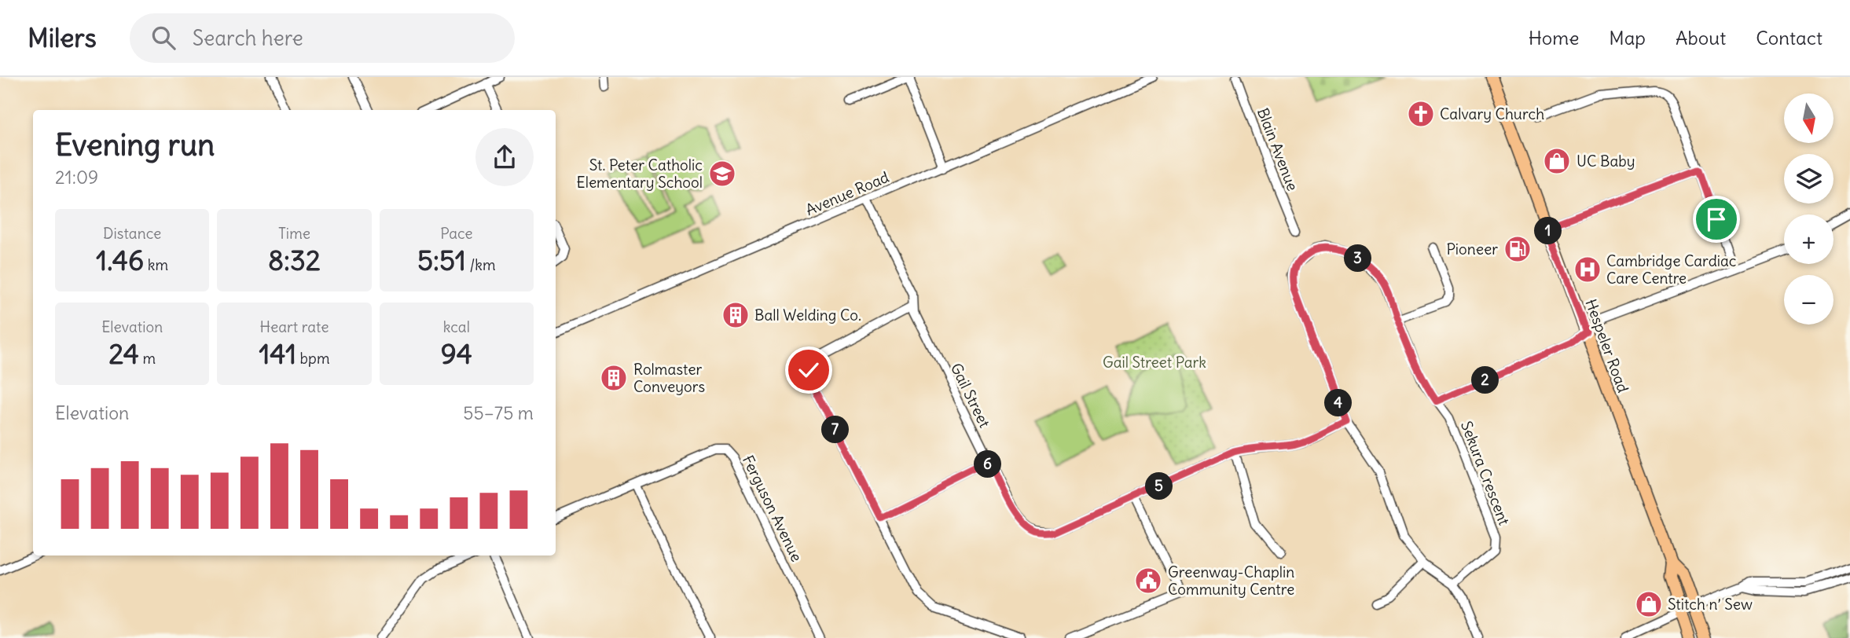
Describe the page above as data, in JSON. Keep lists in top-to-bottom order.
{
  "streets": {
    "main road": ["Hespeler Road"],
    "street": [
      "Blain Avenue",
      "Avenue Road",
      "Gail Street",
      "Sekura Crescent",
      "Ferguson Avenue"
    ]
  },
  "crossings": [
    ["Avenue Road", "Gail Street"],
    ["Gail Street", "Sekura Crescent"]
  ],
  "parks": ["Gail Street Park"],
  "places": {
    "church": ["Calvary Church"],
    "shop": ["UC Baby", "Stitch n’ Sew"],
    "school or university": ["St. Peter Catholic Elementary School"],
    "fuel station": ["Pioneer"],
    "hospital": ["Cambridge Cardiac Care Centre"],
    "building": ["Ball Welding Co.", "Rolmaster Conveyors"],
    "public building": ["Greenway-Chaplin Community Centre"]
  },
  "north": "bottom",
  "page": {
    "header": "Milers",
    "search": "Search here",
    "nav": [
      "Home",
      "Map",
      "About",
      "Contact"
    ],
    "map_buttons": ["+", "−"],
    "heading": ["Evening run", "21:09"],
    "stats": [
      ["Distance", "1.46 km"],
      ["Time", "8:32"],
      ["Pace", "5:51 /km"],
      ["Elevation", "24 m"],
      ["Heart rate", "141 bpm"],
      ["kcal", "94"]
    ],
    "pins": [
      "1",
      "3",
      "2",
      "4",
      "7",
      "6",
      "5"
    ],
    "chart": ["Elevation", "55–75 m"]
  }
}
